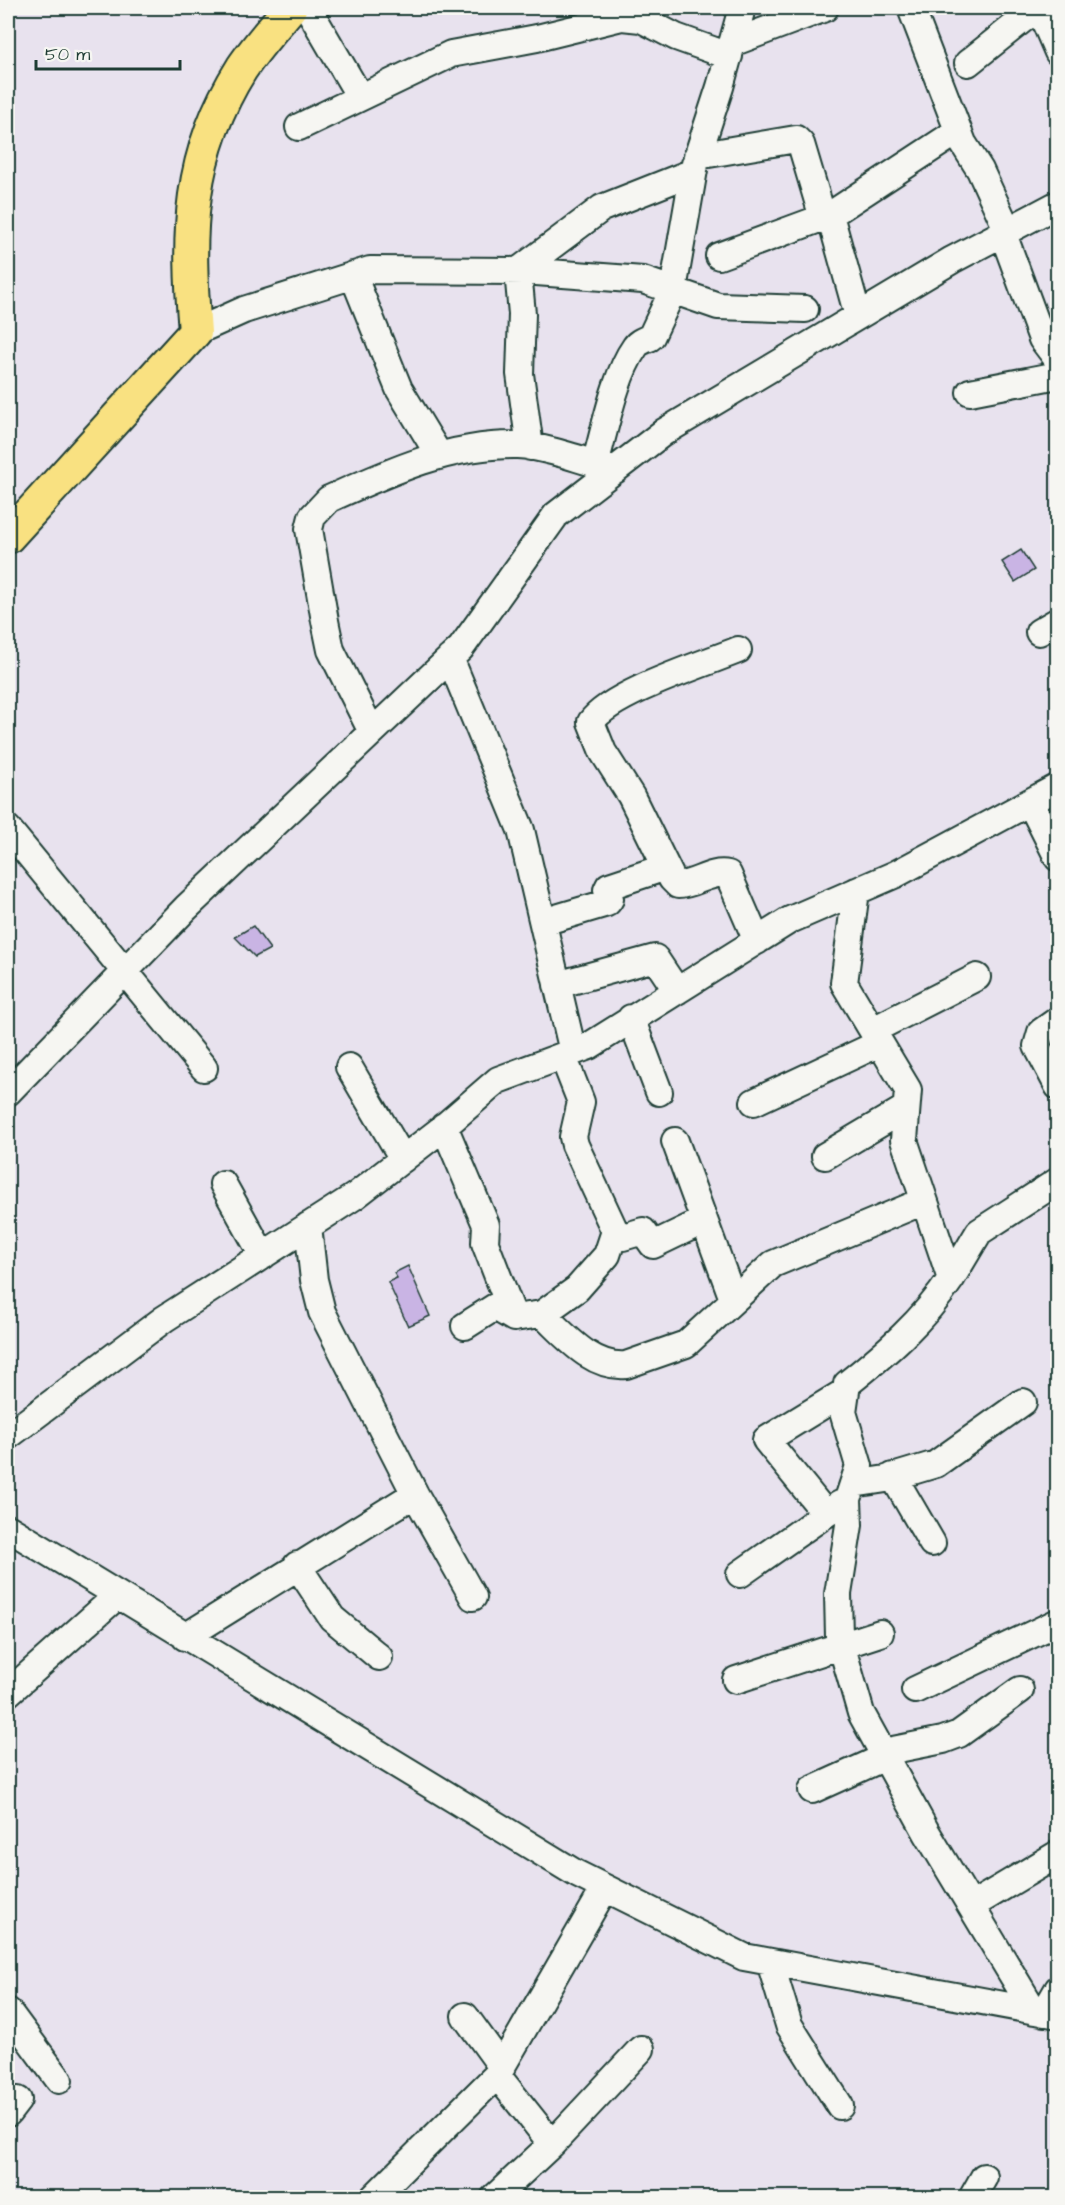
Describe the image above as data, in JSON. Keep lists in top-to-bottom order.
{
  "scale_bar": "50 m"
}
